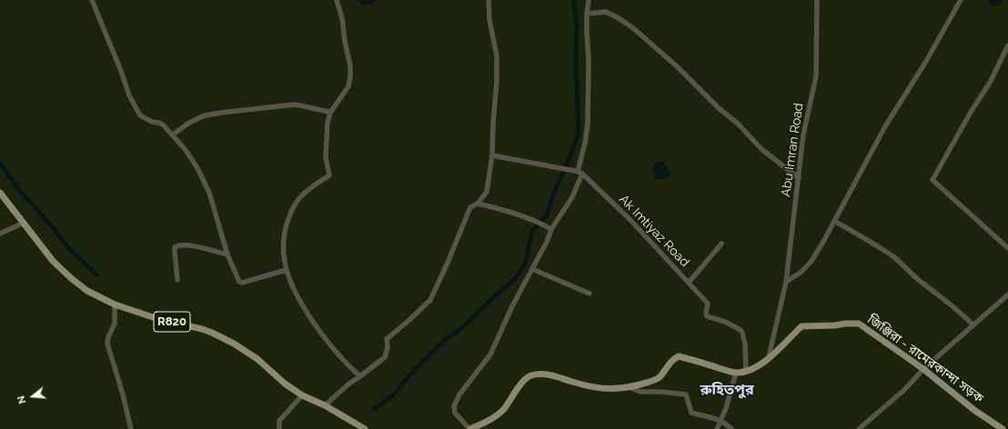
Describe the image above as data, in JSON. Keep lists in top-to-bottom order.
{
  "streets": {
    "main road": ["R820", "জিঞ্জিরা - রামেরকান্দা সড়ক"],
    "street": ["Abu Imran Road", "Ak Imtiyaz Road"]
  },
  "crossings": [
    ["Abu Imran Road", "জিঞ্জিরা - রামেরকান্দা সড়ক"],
    ["Ak Imtiyaz Road", "জিঞ্জিরা - রামেরকান্দা সড়ক"]
  ],
  "districts": ["রুহিতপুর"],
  "north": "left"
}
